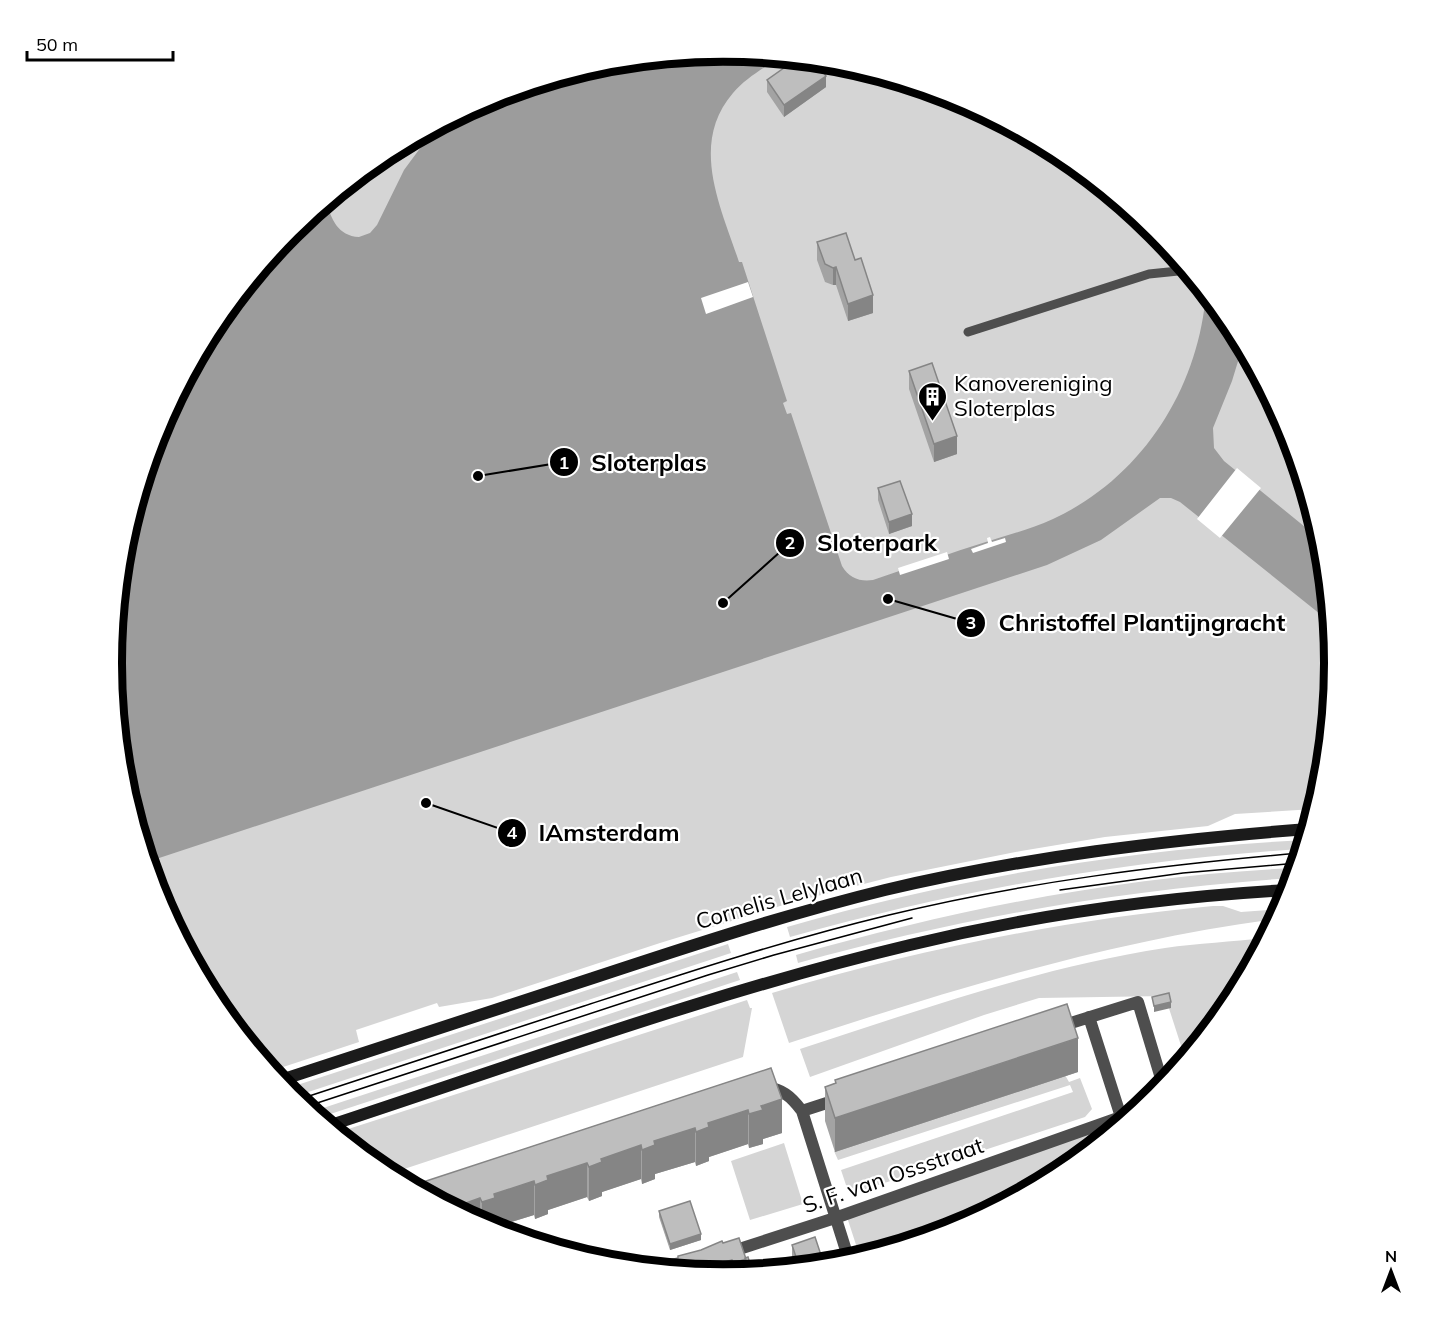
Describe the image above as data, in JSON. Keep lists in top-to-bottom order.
{
  "streets": {
    "main road": ["Cornelis Lelylaan"],
    "street": ["S. F. van Ossstraat"]
  },
  "places": {
    "building": ["Kanovereniging Sloterplas"],
    "other": [
      "Sloterplas",
      "Christoffel Plantijngracht",
      "Sloterpark",
      "IAmsterdam"
    ]
  },
  "scale_bar": "50 m",
  "north": "top"
}
